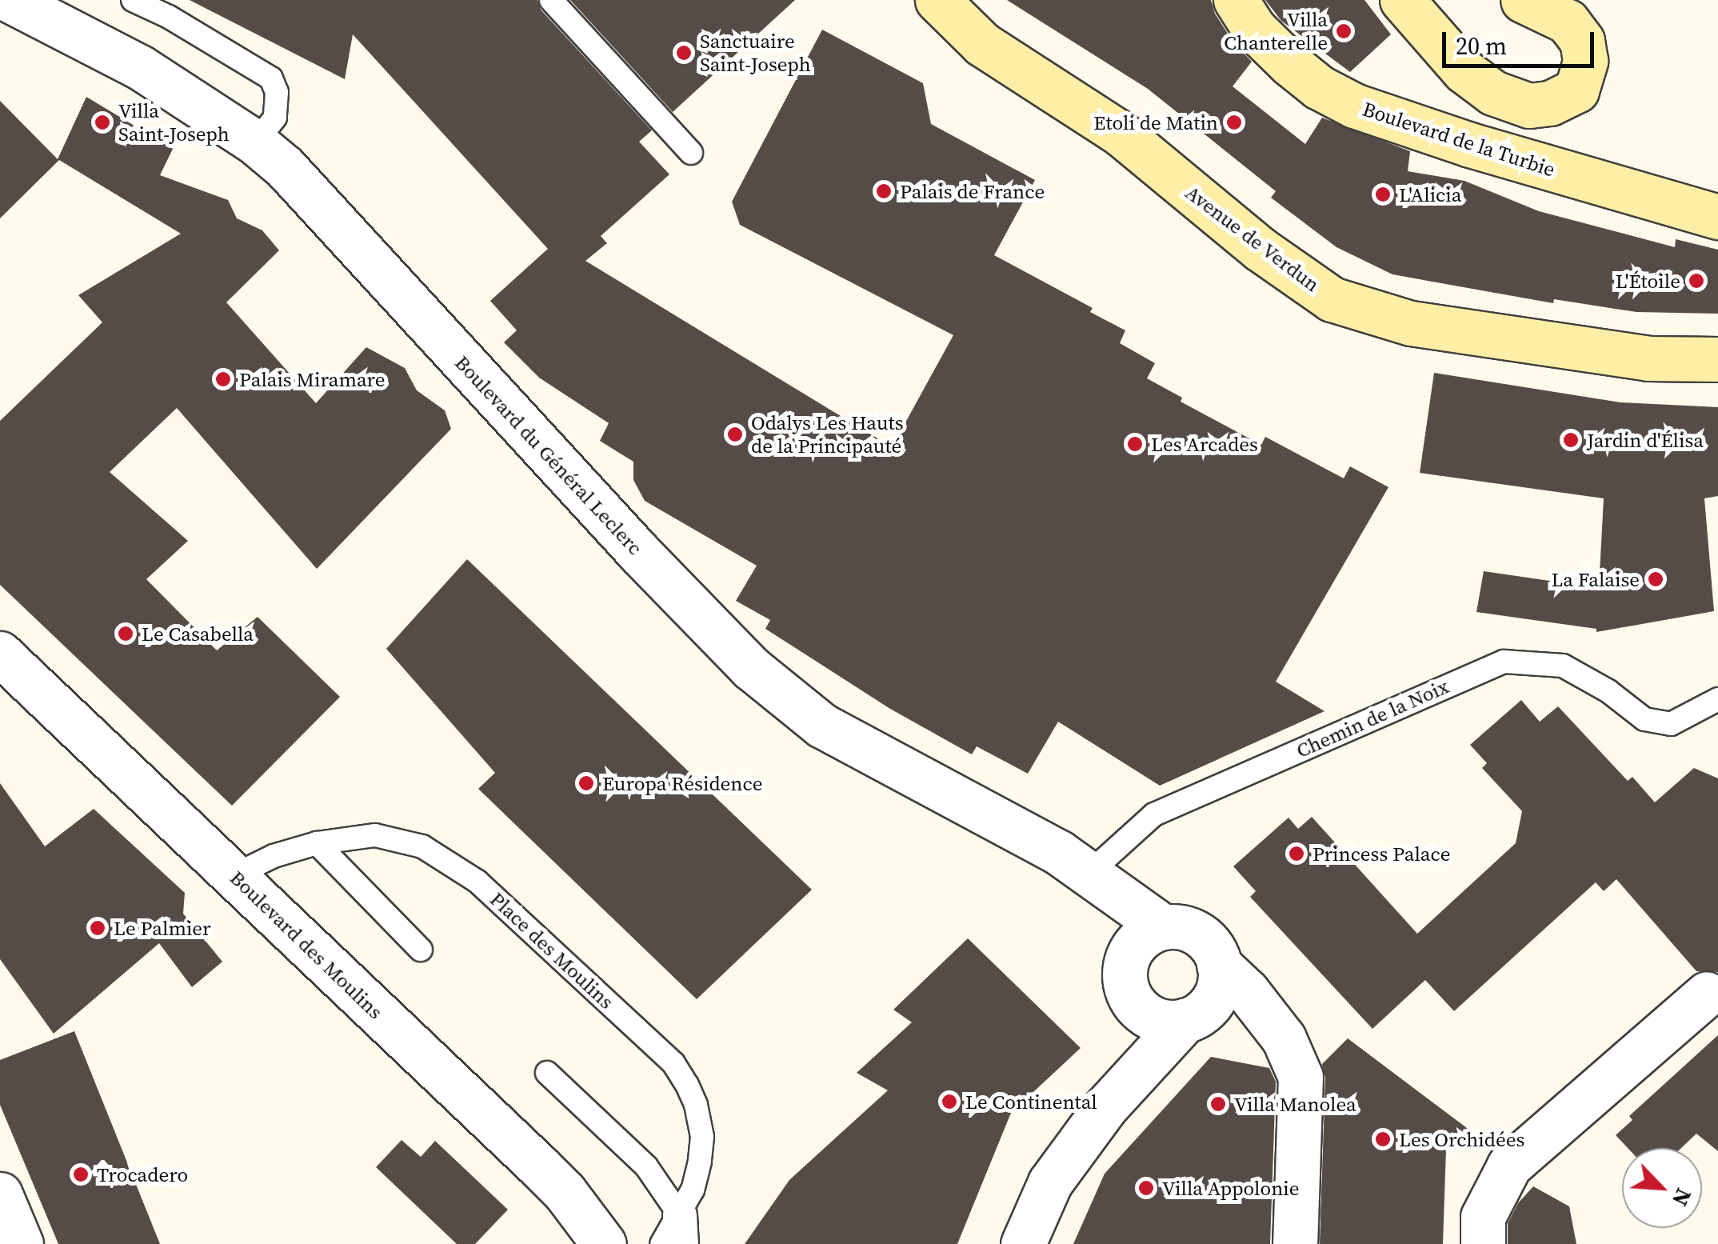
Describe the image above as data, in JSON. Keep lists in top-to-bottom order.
{
  "streets": {
    "main road": ["Boulevard de la Turbie", "Avenue de Verdun"],
    "street": ["Boulevard du Général Leclerc", "Boulevard des Moulins"],
    "lane": ["Chemin de la Noix", "Place des Moulins"]
  },
  "crossings": [
    ["Boulevard du Général Leclerc", "Chemin de la Noix"],
    ["Boulevard des Moulins", "Place des Moulins"]
  ],
  "places": [
    "Villa Chanterelle",
    "Sanctuaire Saint-Joseph",
    "Villa Saint-Joseph",
    "Etoli de Matin",
    "Palais de France",
    "L'Alicia",
    "L'Étoile",
    "Palais Miramare",
    "Odalys Les Hauts de la Principauté",
    "Jardin d'Élisa",
    "Les Arcades",
    "La Falaise",
    "Le Casabella",
    "Europa Résidence",
    "Princess Palace",
    "Le Palmier",
    "Le Continental",
    "Villa Manolea",
    "Les Orchidées",
    "Trocadero",
    "Villa Appolonie"
  ],
  "scale_bar": "20 m",
  "north": "bottom right"
}
